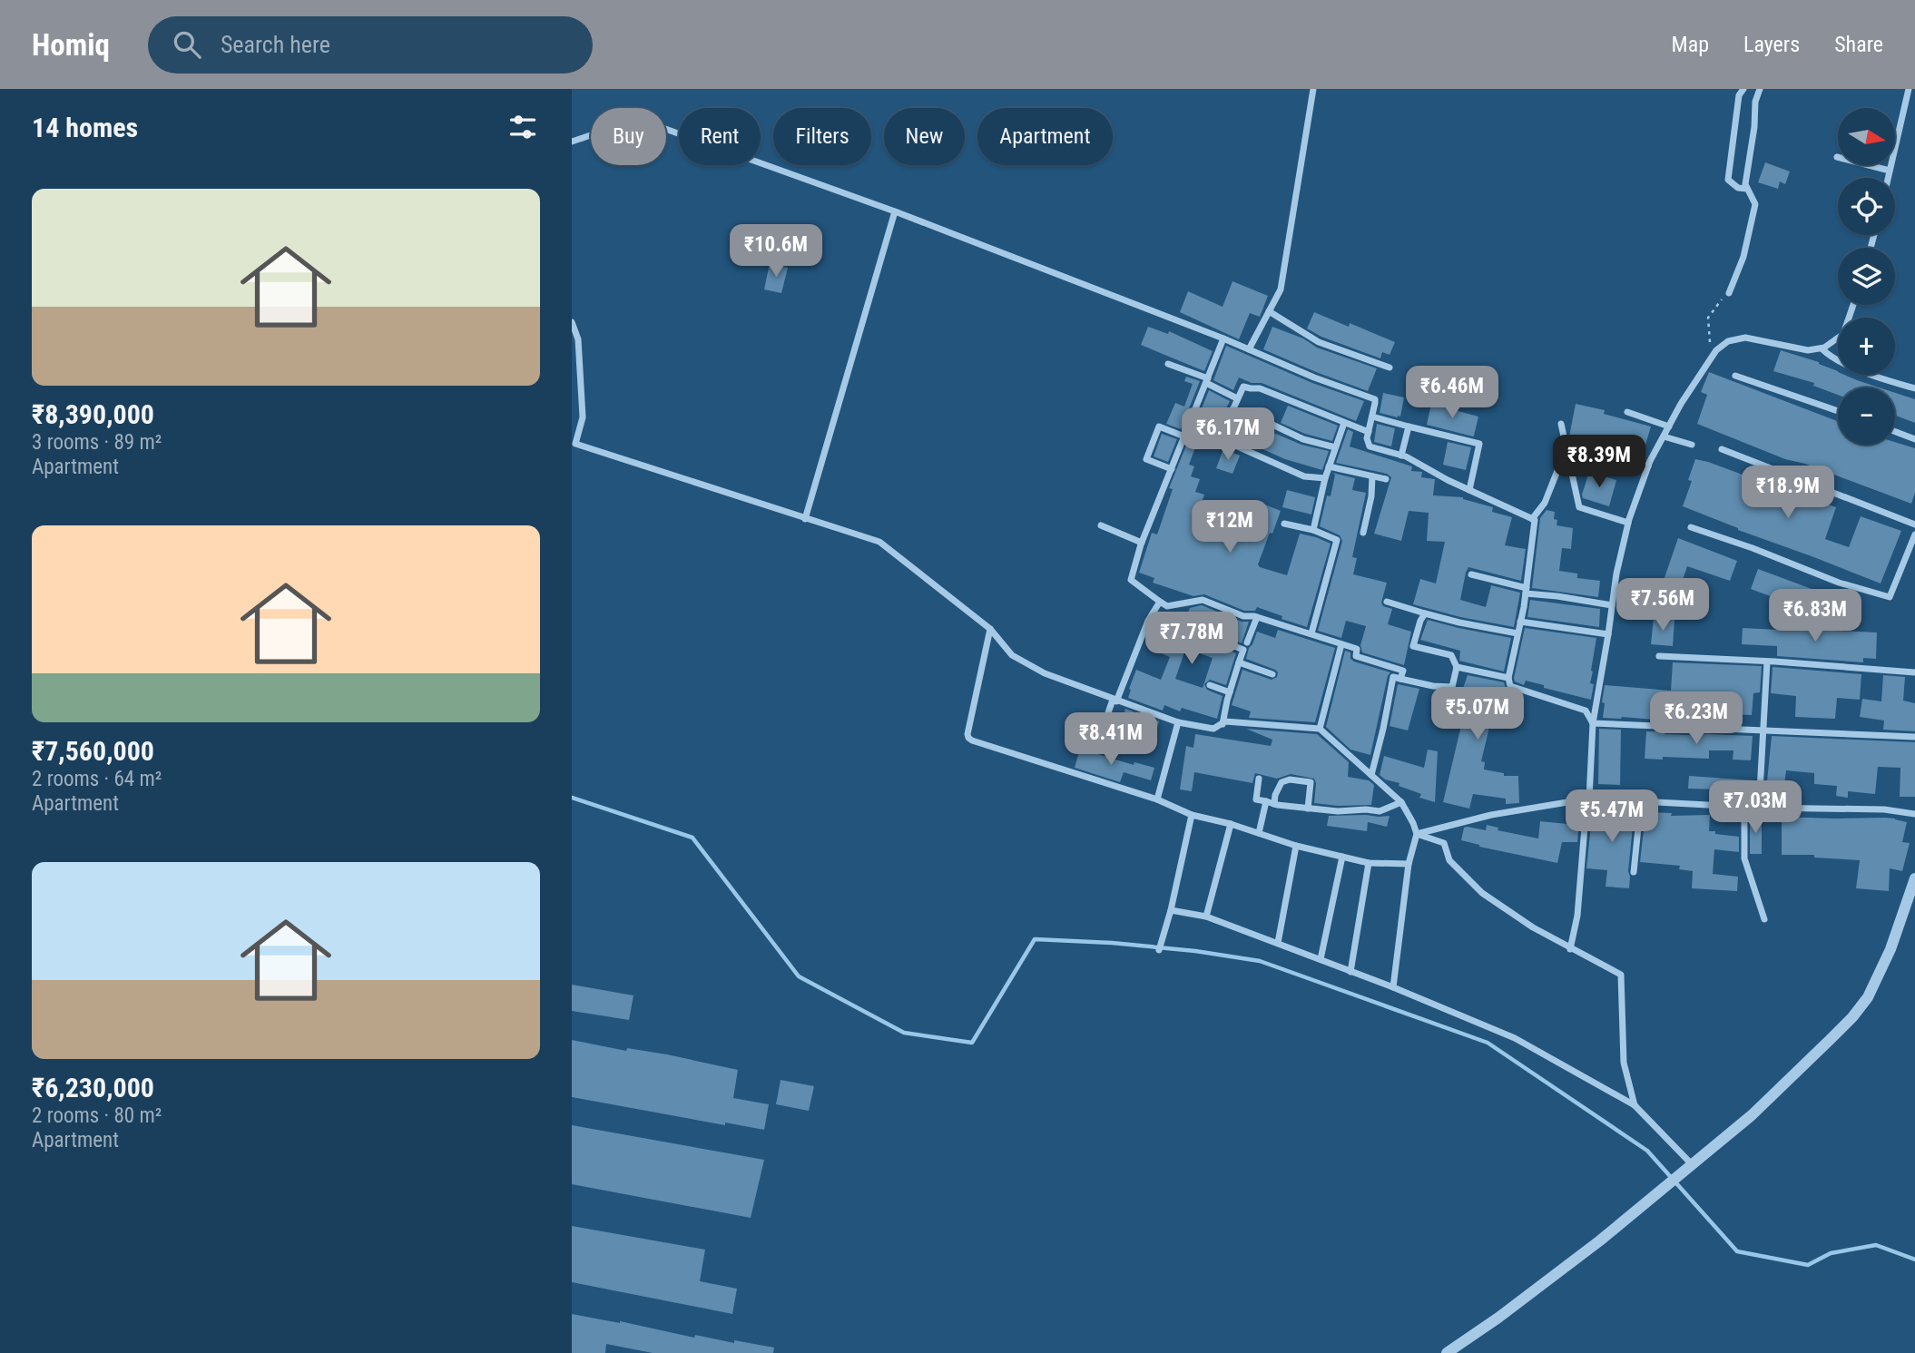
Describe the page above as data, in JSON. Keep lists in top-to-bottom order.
{
  "north": "right",
  "page": {
    "header": "Homiq",
    "search": "Search here",
    "nav": ["Map", "Layers", "Share"],
    "heading": "14 homes",
    "map_buttons": ["+", "−"],
    "chip": [
      "Buy",
      "Rent",
      "Filters",
      "New",
      "Apartment"
    ],
    "list": [
      {
        "name": "₹8,390,000",
        "note": "3 rooms · 89 m² · Apartment"
      },
      {
        "name": "₹7,560,000",
        "note": "2 rooms · 64 m² · Apartment"
      },
      {
        "name": "₹6,230,000",
        "note": "2 rooms · 80 m² · Apartment"
      }
    ],
    "price": [
      "₹10.6M",
      "₹6.46M",
      "₹6.17M",
      "₹8.39M",
      "₹18.9M",
      "₹12M",
      "₹7.56M",
      "₹6.83M",
      "₹7.78M",
      "₹5.07M",
      "₹6.23M",
      "₹8.41M",
      "₹7.03M",
      "₹5.47M"
    ]
  }
}
